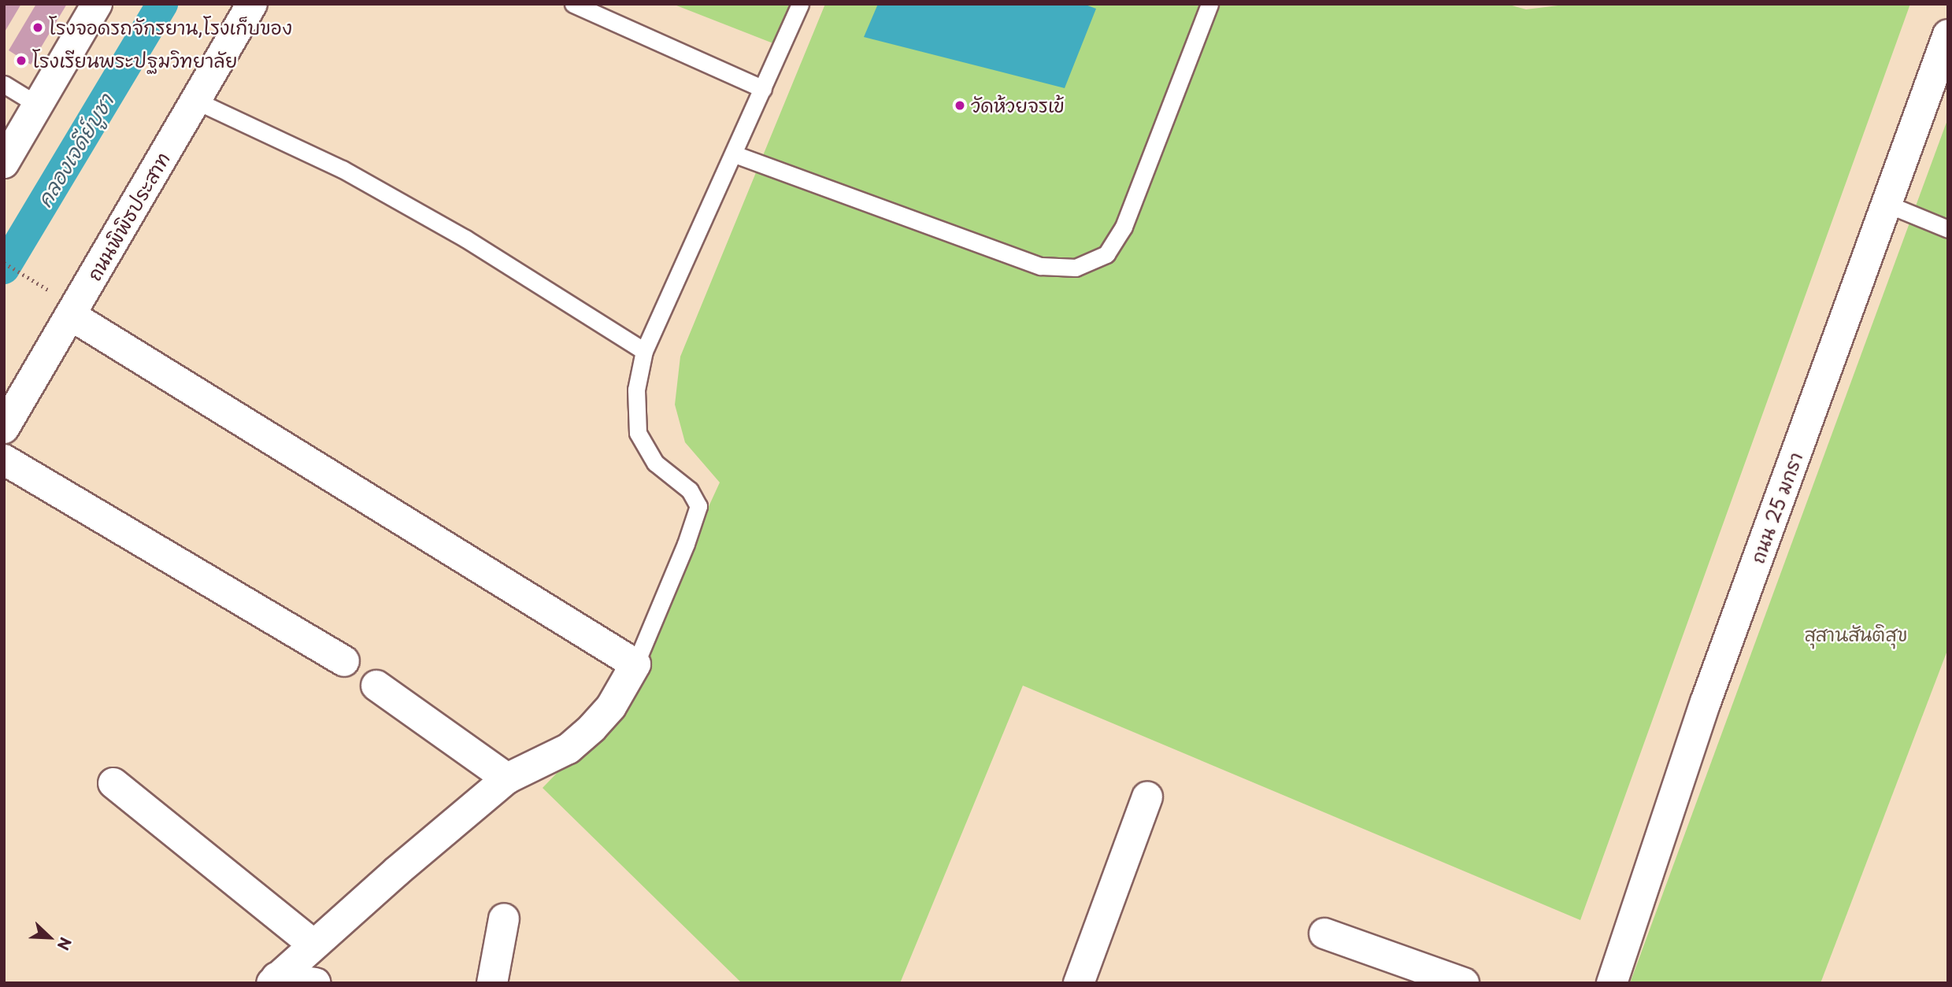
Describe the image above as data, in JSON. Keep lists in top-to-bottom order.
{
  "streets": {
    "street": ["ถนนพิพิธประสาท", "ถนน 25 มกรา"]
  },
  "water": ["คลองเจดีย์บูชา"],
  "parks": ["สุสานสันติสุข"],
  "places": ["โรงจอดรถจักรยาน,โรงเก็บของ", "โรงเรียนพระปฐมวิทยาลัย", "วัดห้วยจรเข้"],
  "north": "bottom right"
}
